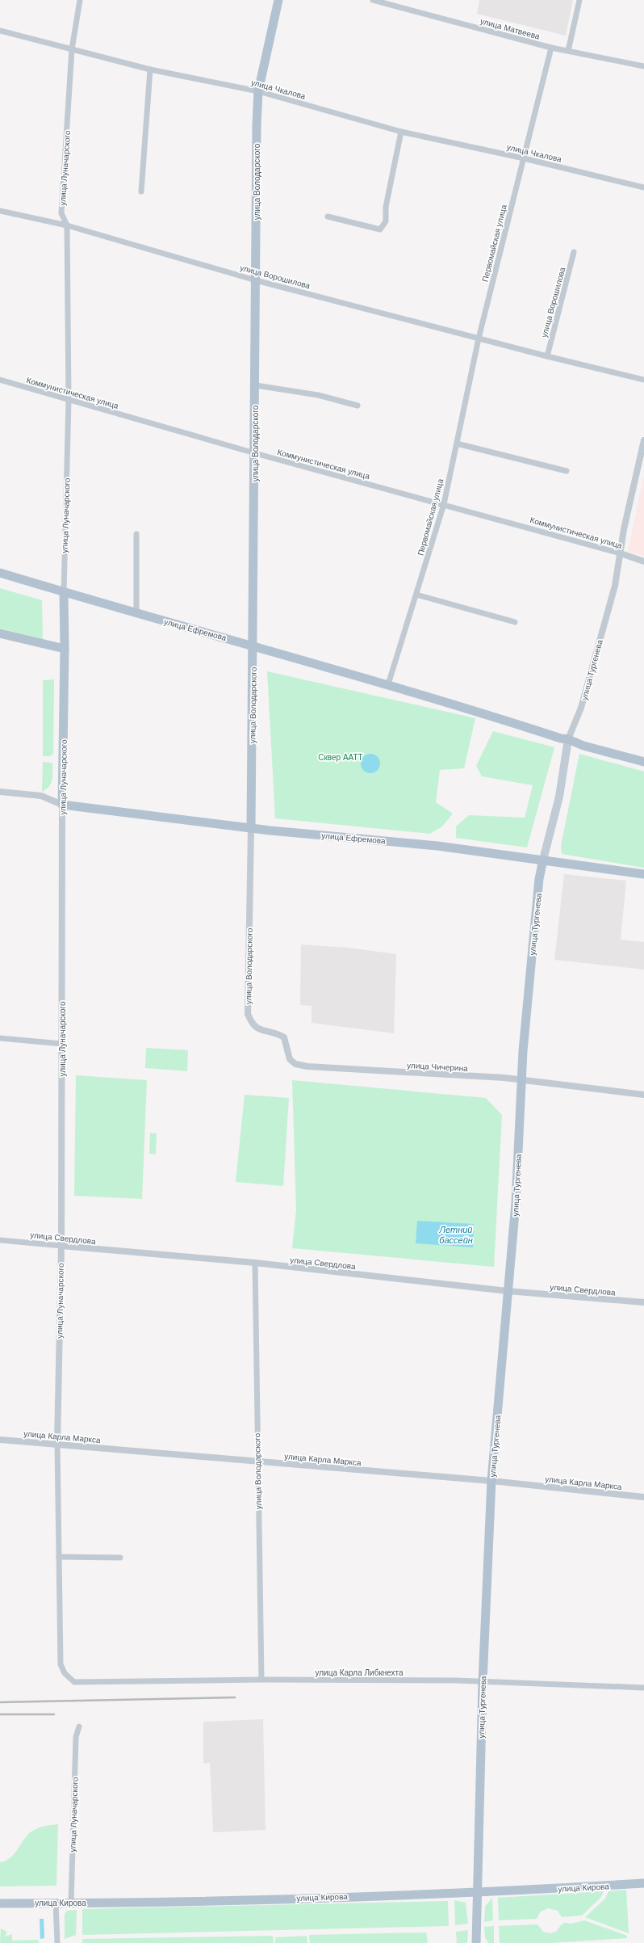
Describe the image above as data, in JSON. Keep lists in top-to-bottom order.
{
  "streets": {
    "main road": [
      "улица Луначарского",
      "улица Володарского",
      "улица Ефремова",
      "улица Тургенева",
      "улица Кирова"
    ],
    "street": [
      "улица Матвеева",
      "улица Чкалова",
      "Первомайская улица",
      "улица Ворошилова",
      "Коммунистическая улица",
      "улица Чичерина",
      "улица Свердлова",
      "улица Карла Маркса",
      "улица Карла Либкнехта"
    ]
  },
  "crossings": [
    ["улица Матвеева", "Первомайская улица"],
    ["улица Чкалова", "улица Луначарского"],
    ["улица Чкалова", "улица Володарского"],
    ["улица Чкалова", "Первомайская улица"],
    ["улица Луначарского", "улица Ворошилова"],
    ["улица Луначарского", "Коммунистическая улица"],
    ["улица Луначарского", "улица Ефремова"],
    ["улица Луначарского", "улица Свердлова"],
    ["улица Луначарского", "улица Карла Маркса"],
    ["улица Луначарского", "улица Карла Либкнехта"],
    ["улица Луначарского", "улица Кирова"],
    ["улица Володарского", "улица Ворошилова"],
    ["улица Володарского", "Коммунистическая улица"],
    ["улица Володарского", "улица Ефремова"],
    ["улица Володарского", "улица Чичерина"],
    ["улица Володарского", "улица Свердлова"],
    ["улица Володарского", "улица Карла Маркса"],
    ["улица Володарского", "улица Карла Либкнехта"],
    ["Первомайская улица", "улица Ворошилова"],
    ["Первомайская улица", "Коммунистическая улица"],
    ["Первомайская улица", "улица Ефремова"],
    ["Коммунистическая улица", "улица Тургенева"],
    ["улица Ефремова", "улица Тургенева"],
    ["улица Тургенева", "улица Чичерина"],
    ["улица Тургенева", "улица Свердлова"],
    ["улица Тургенева", "улица Карла Маркса"],
    ["улица Тургенева", "улица Карла Либкнехта"],
    ["улица Тургенева", "улица Кирова"]
  ],
  "water": ["Летний бассейн"],
  "parks": ["Сквер ААТТ"]
}
